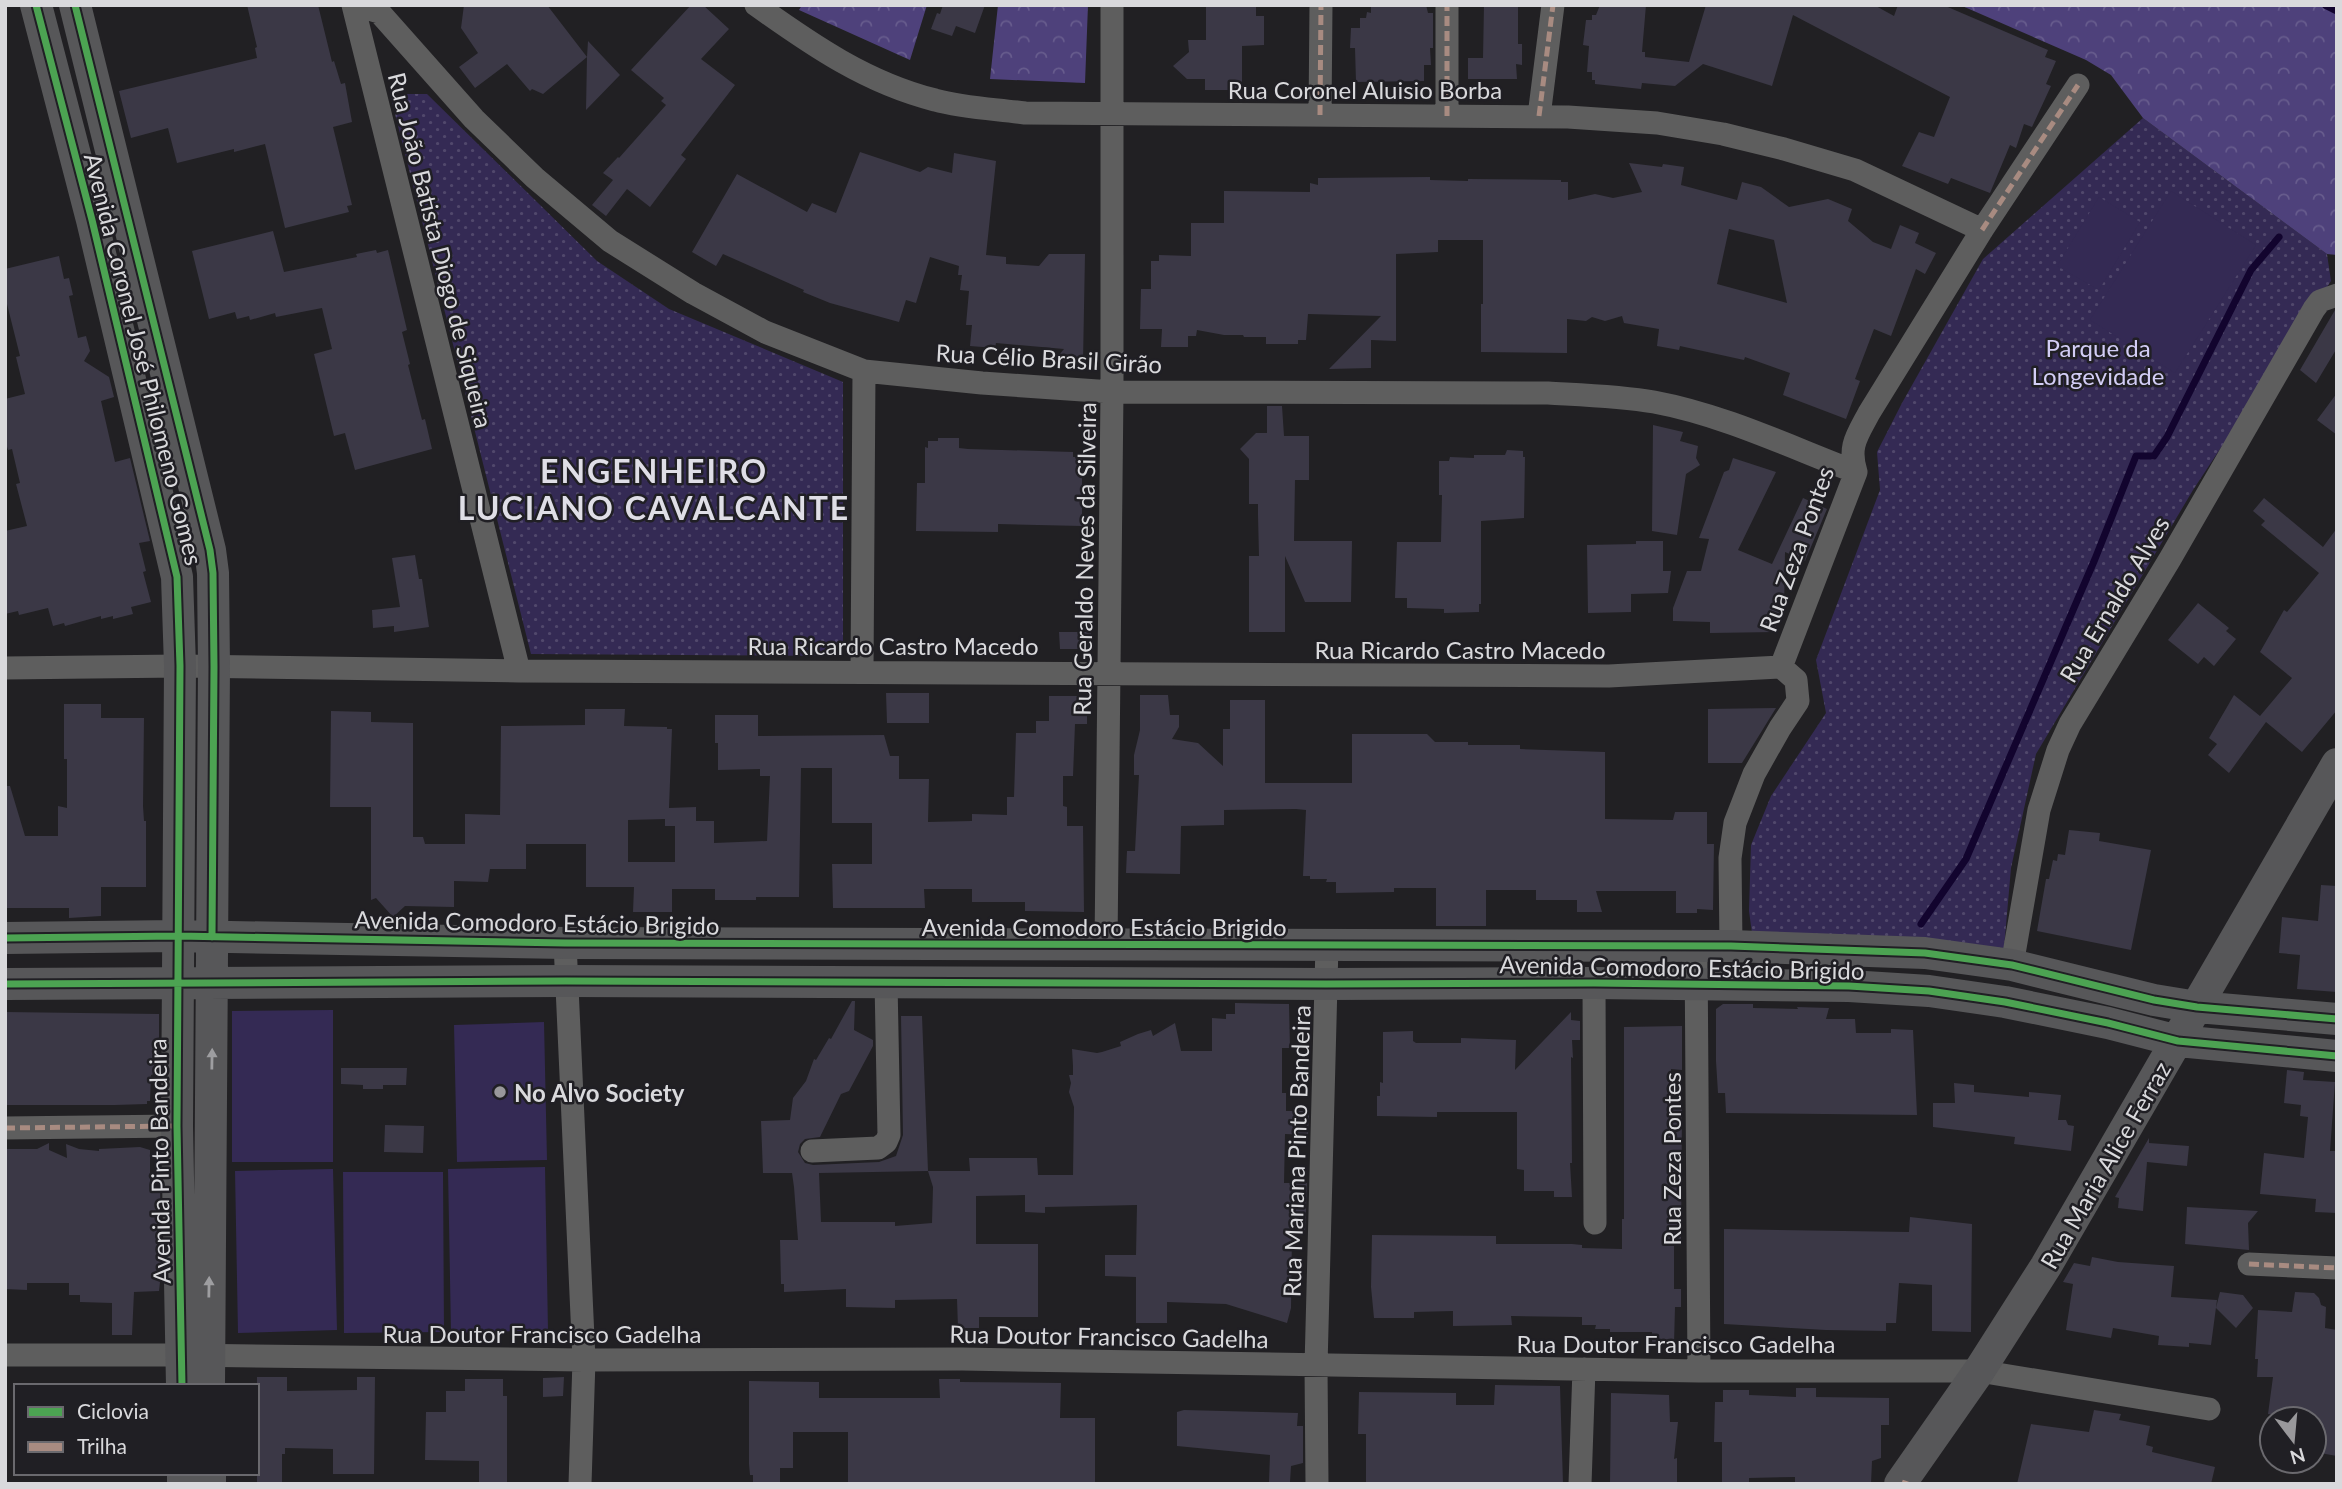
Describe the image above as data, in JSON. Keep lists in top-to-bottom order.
{
  "streets": {
    "main road": [
      "Avenida Coronel José Philomeno Gomes",
      "Avenida Comodoro Estácio Brigido",
      "Avenida Pinto Bandeira",
      "Rua Maria Alice Ferraz"
    ],
    "street": [
      "Rua Coronel Aluisio Borba",
      "Rua João Batista Diogo de Siqueira",
      "Rua Célio Brasil Girão",
      "Rua Zeza Pontes",
      "Rua Geraldo Neves da Silveira",
      "Rua Ernaldo Alves",
      "Rua Ricardo Castro Macedo",
      "Rua Mariana Pinto Bandeira",
      "Rua Doutor Francisco Gadelha"
    ]
  },
  "crossings": [
    ["Rua Coronel Aluisio Borba", "Rua Zeza Pontes"],
    ["Rua Coronel Aluisio Borba", "Rua Geraldo Neves da Silveira"],
    ["Rua João Batista Diogo de Siqueira", "Rua Célio Brasil Girão"],
    ["Rua João Batista Diogo de Siqueira", "Rua Ricardo Castro Macedo"],
    ["Rua Célio Brasil Girão", "Rua Zeza Pontes"],
    ["Rua Célio Brasil Girão", "Rua Geraldo Neves da Silveira"],
    ["Avenida Coronel José Philomeno Gomes", "Rua Ricardo Castro Macedo"],
    ["Avenida Coronel José Philomeno Gomes", "Avenida Comodoro Estácio Brigido"],
    ["Avenida Coronel José Philomeno Gomes", "Avenida Pinto Bandeira"],
    ["Rua Zeza Pontes", "Rua Ricardo Castro Macedo"],
    ["Rua Zeza Pontes", "Avenida Comodoro Estácio Brigido"],
    ["Rua Zeza Pontes", "Rua Doutor Francisco Gadelha"],
    ["Rua Geraldo Neves da Silveira", "Rua Ricardo Castro Macedo"],
    ["Rua Geraldo Neves da Silveira", "Avenida Comodoro Estácio Brigido"],
    ["Rua Ernaldo Alves", "Avenida Comodoro Estácio Brigido"],
    ["Avenida Comodoro Estácio Brigido", "Rua Mariana Pinto Bandeira"],
    ["Avenida Comodoro Estácio Brigido", "Avenida Pinto Bandeira"],
    ["Avenida Comodoro Estácio Brigido", "Rua Maria Alice Ferraz"],
    ["Rua Mariana Pinto Bandeira", "Rua Doutor Francisco Gadelha"],
    ["Avenida Pinto Bandeira", "Rua Doutor Francisco Gadelha"],
    ["Rua Maria Alice Ferraz", "Rua Doutor Francisco Gadelha"]
  ],
  "districts": ["ENGENHEIRO LUCIANO CAVALCANTE"],
  "parks": ["Parque da Longevidade"],
  "places": ["No Alvo Society"],
  "legend": ["Ciclovia", "Trilha"],
  "north": "bottom"
}
